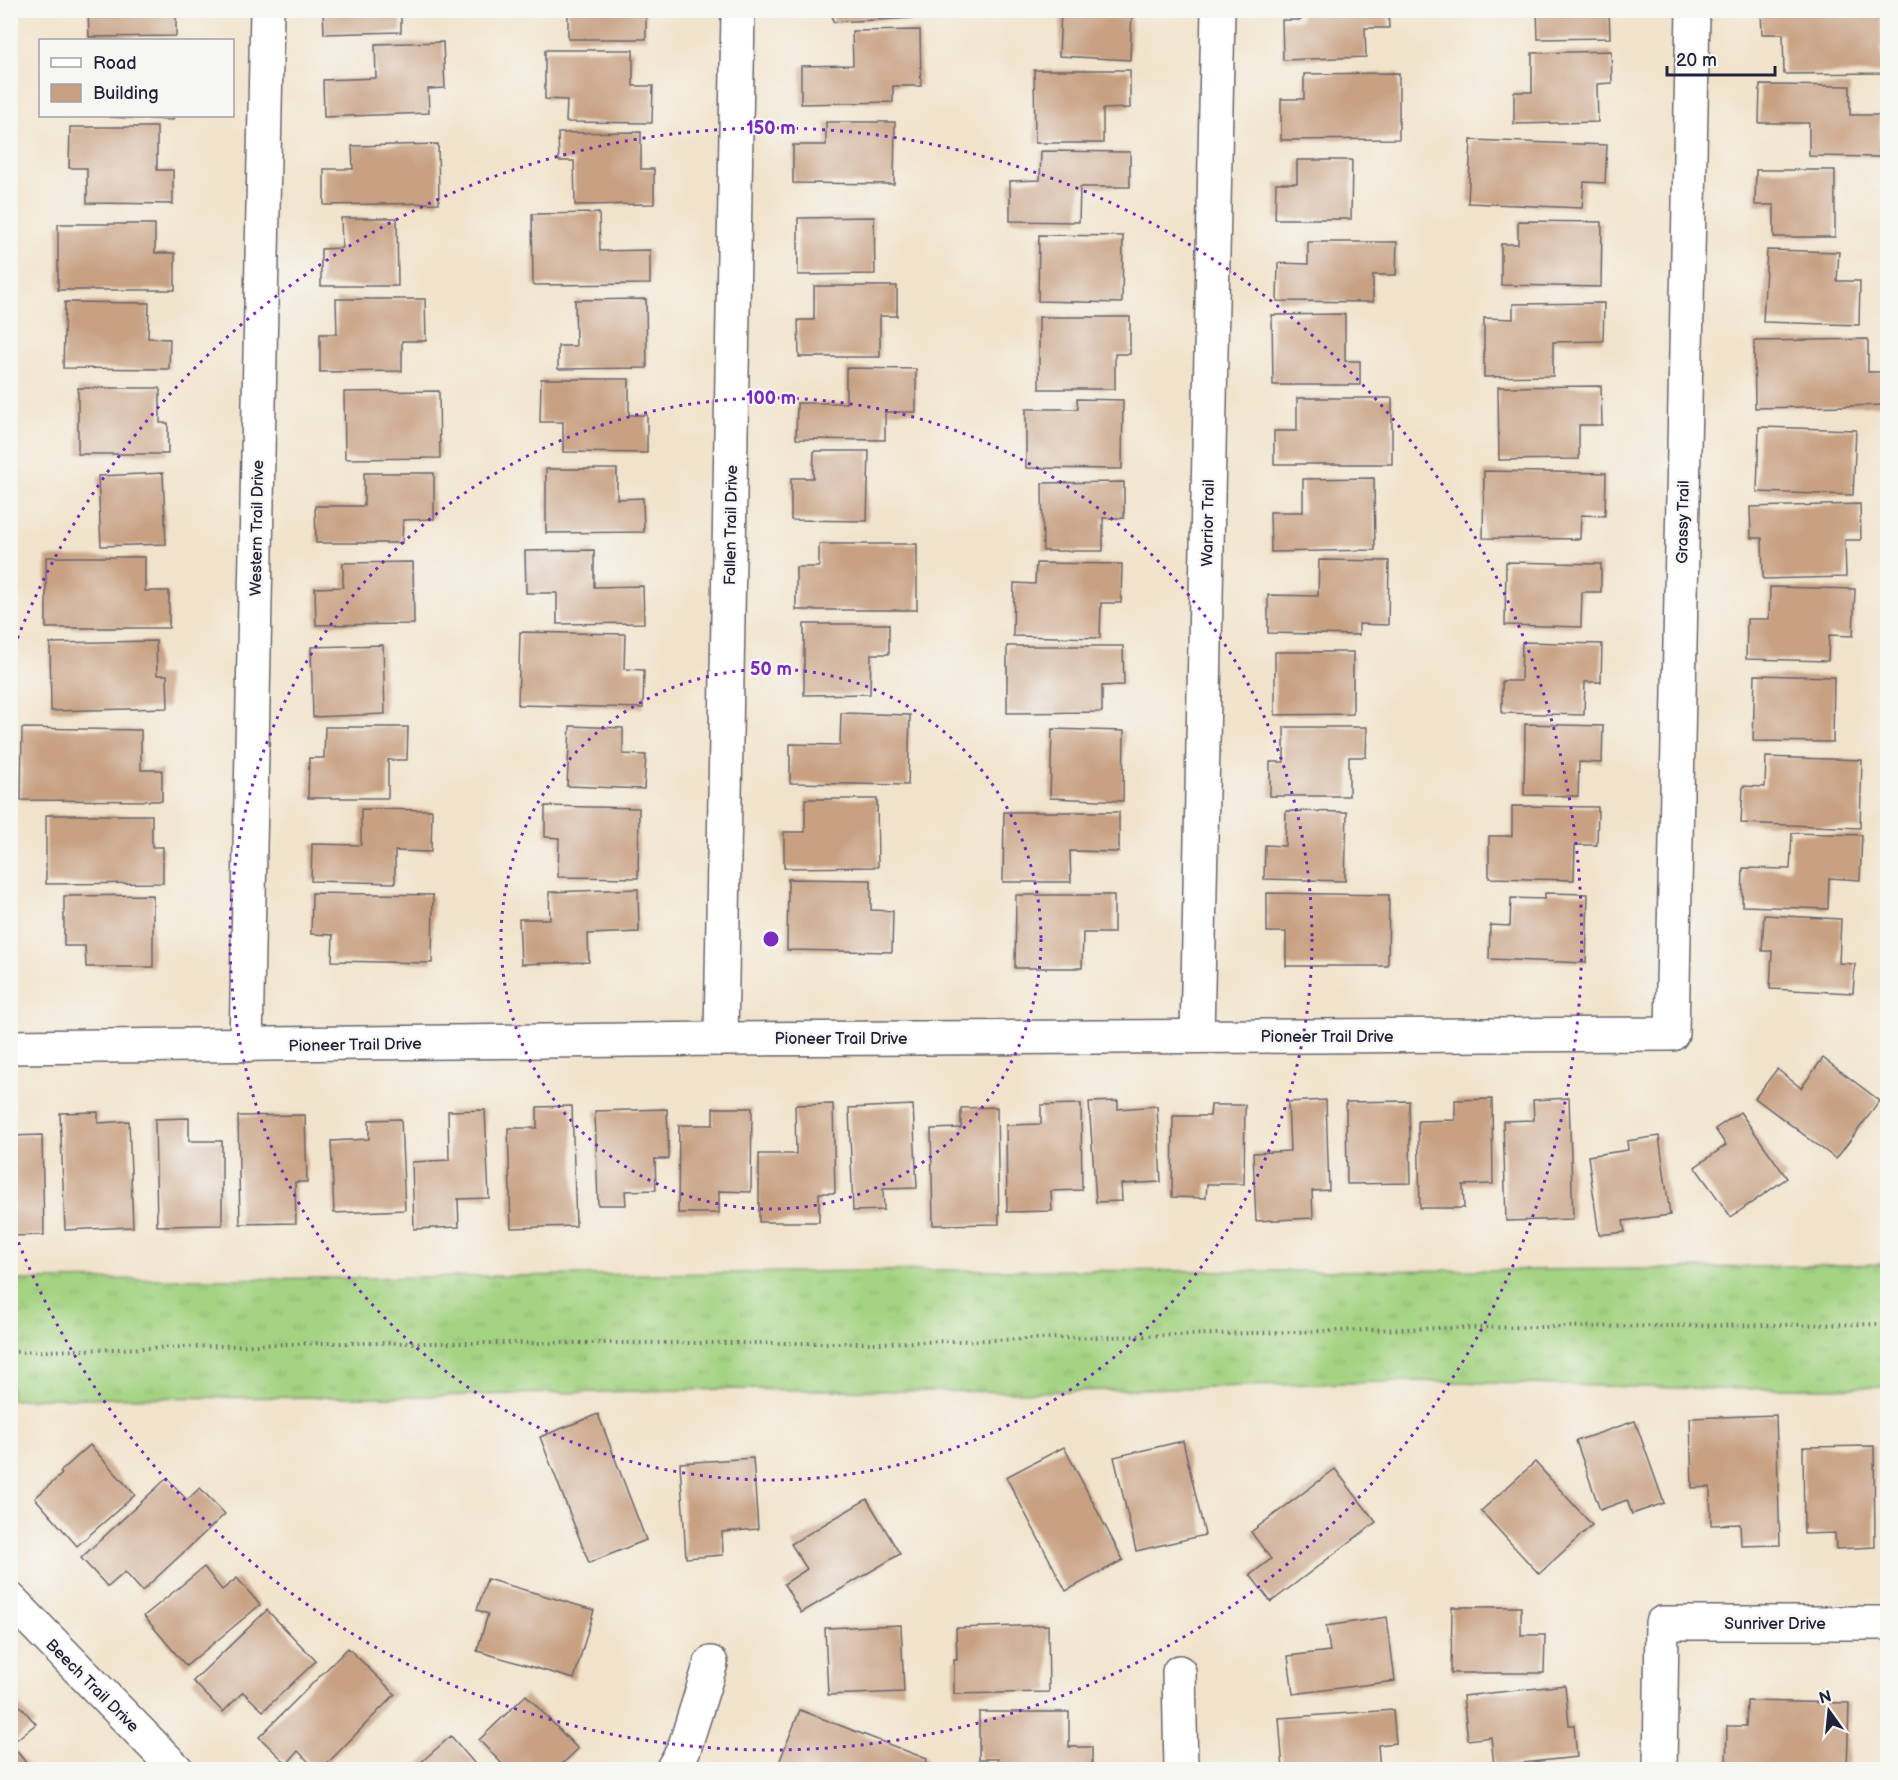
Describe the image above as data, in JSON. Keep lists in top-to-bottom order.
{
  "streets": {
    "street": [
      "Grassy Trail",
      "Warrior Trail",
      "Fallen Trail Drive",
      "Western Trail Drive",
      "Pioneer Trail Drive",
      "Sunriver Drive",
      "Beech Trail Drive"
    ]
  },
  "crossings": [
    ["Grassy Trail", "Pioneer Trail Drive"],
    ["Warrior Trail", "Pioneer Trail Drive"],
    ["Fallen Trail Drive", "Pioneer Trail Drive"],
    ["Western Trail Drive", "Pioneer Trail Drive"]
  ],
  "legend": ["Road", "Building"],
  "scale_bar": "20 m",
  "north": "top",
  "rings": ["150 m", "100 m", "50 m"]
}
